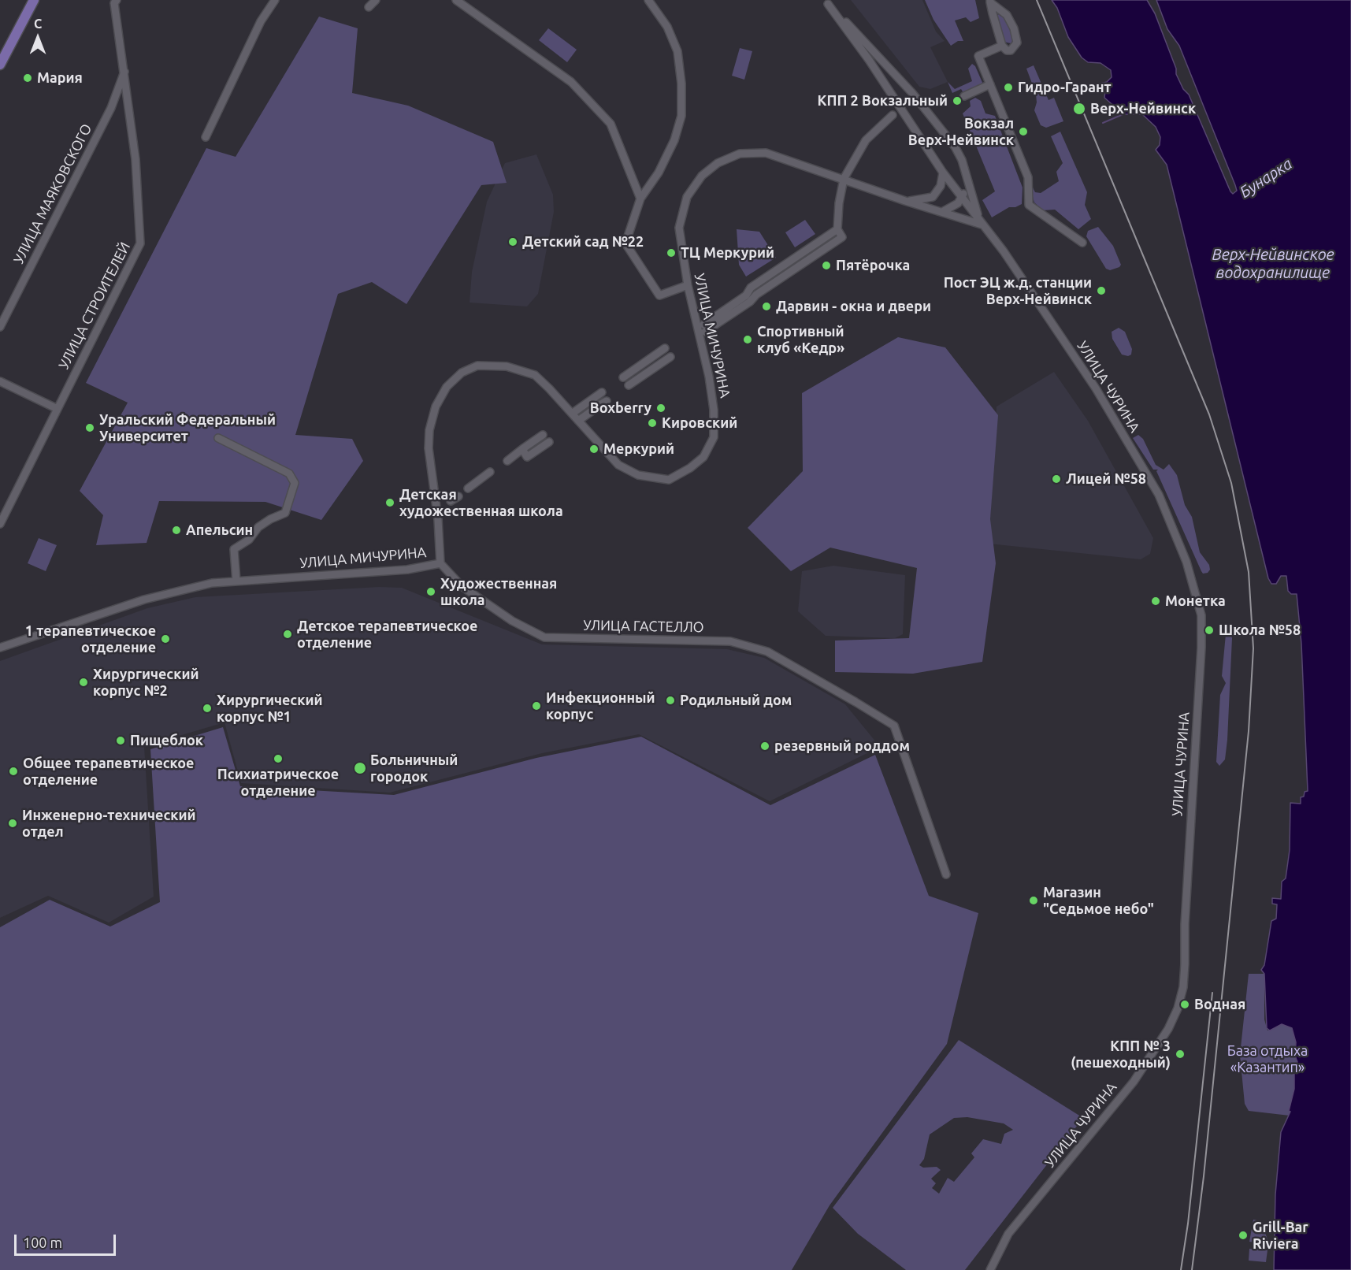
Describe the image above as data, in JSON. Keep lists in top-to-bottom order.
{
  "streets": {
    "street": [
      "УЛИЦА МАЯКОВСКОГО",
      "УЛИЦА СТРОИТЕЛЕЙ",
      "УЛИЦА МИЧУРИНА",
      "УЛИЦА ЧУРИНА",
      "УЛИЦА ГАСТЕЛЛО"
    ]
  },
  "crossings": [
    ["УЛИЦА МАЯКОВСКОГО", "УЛИЦА СТРОИТЕЛЕЙ"],
    ["УЛИЦА МИЧУРИНА", "УЛИЦА ЧУРИНА"],
    ["УЛИЦА МИЧУРИНА", "УЛИЦА ГАСТЕЛЛО"]
  ],
  "water": ["Бунарка", "Верх-Нейвинское водохранилище"],
  "parks": ["База отдыха «Казантип»"],
  "places": [
    "Мария",
    "Гидро-Гарант",
    "КПП 2 Вокзальный",
    "Верх-Нейвинск",
    "Вокзал Верх-Нейвинск",
    "Детский сад №22",
    "ТЦ Меркурий",
    "Пятёрочка",
    "Пост ЭЦ ж.д. станции Верх-Нейвинск",
    "Дарвин - окна и двери",
    "Спортивный клуб «Кедр»",
    "Boxberry",
    "Кировский",
    "Уральский Федеральный Университет",
    "Меркурий",
    "Лицей №58",
    "Детская художественная школа",
    "Апельсин",
    "Художественная школа",
    "Монетка",
    "Школа №58",
    "Детское терапевтическое отделение",
    "1 терапевтическое отделение",
    "Хирургический корпус №2",
    "Родильный дом",
    "Инфекционный корпус",
    "Хирургический корпус №1",
    "Пищеблок",
    "резервный роддом",
    "Психиатрическое отделение",
    "Больничный городок",
    "Общее терапевтическое отделение",
    "Инженерно-технический отдел",
    "Магазин \"Седьмое небо\"",
    "Водная",
    "КПП № 3 (пешеходный)",
    "Grill-Bar Riviera"
  ],
  "scale_bar": "100 m",
  "north": "top"
}
